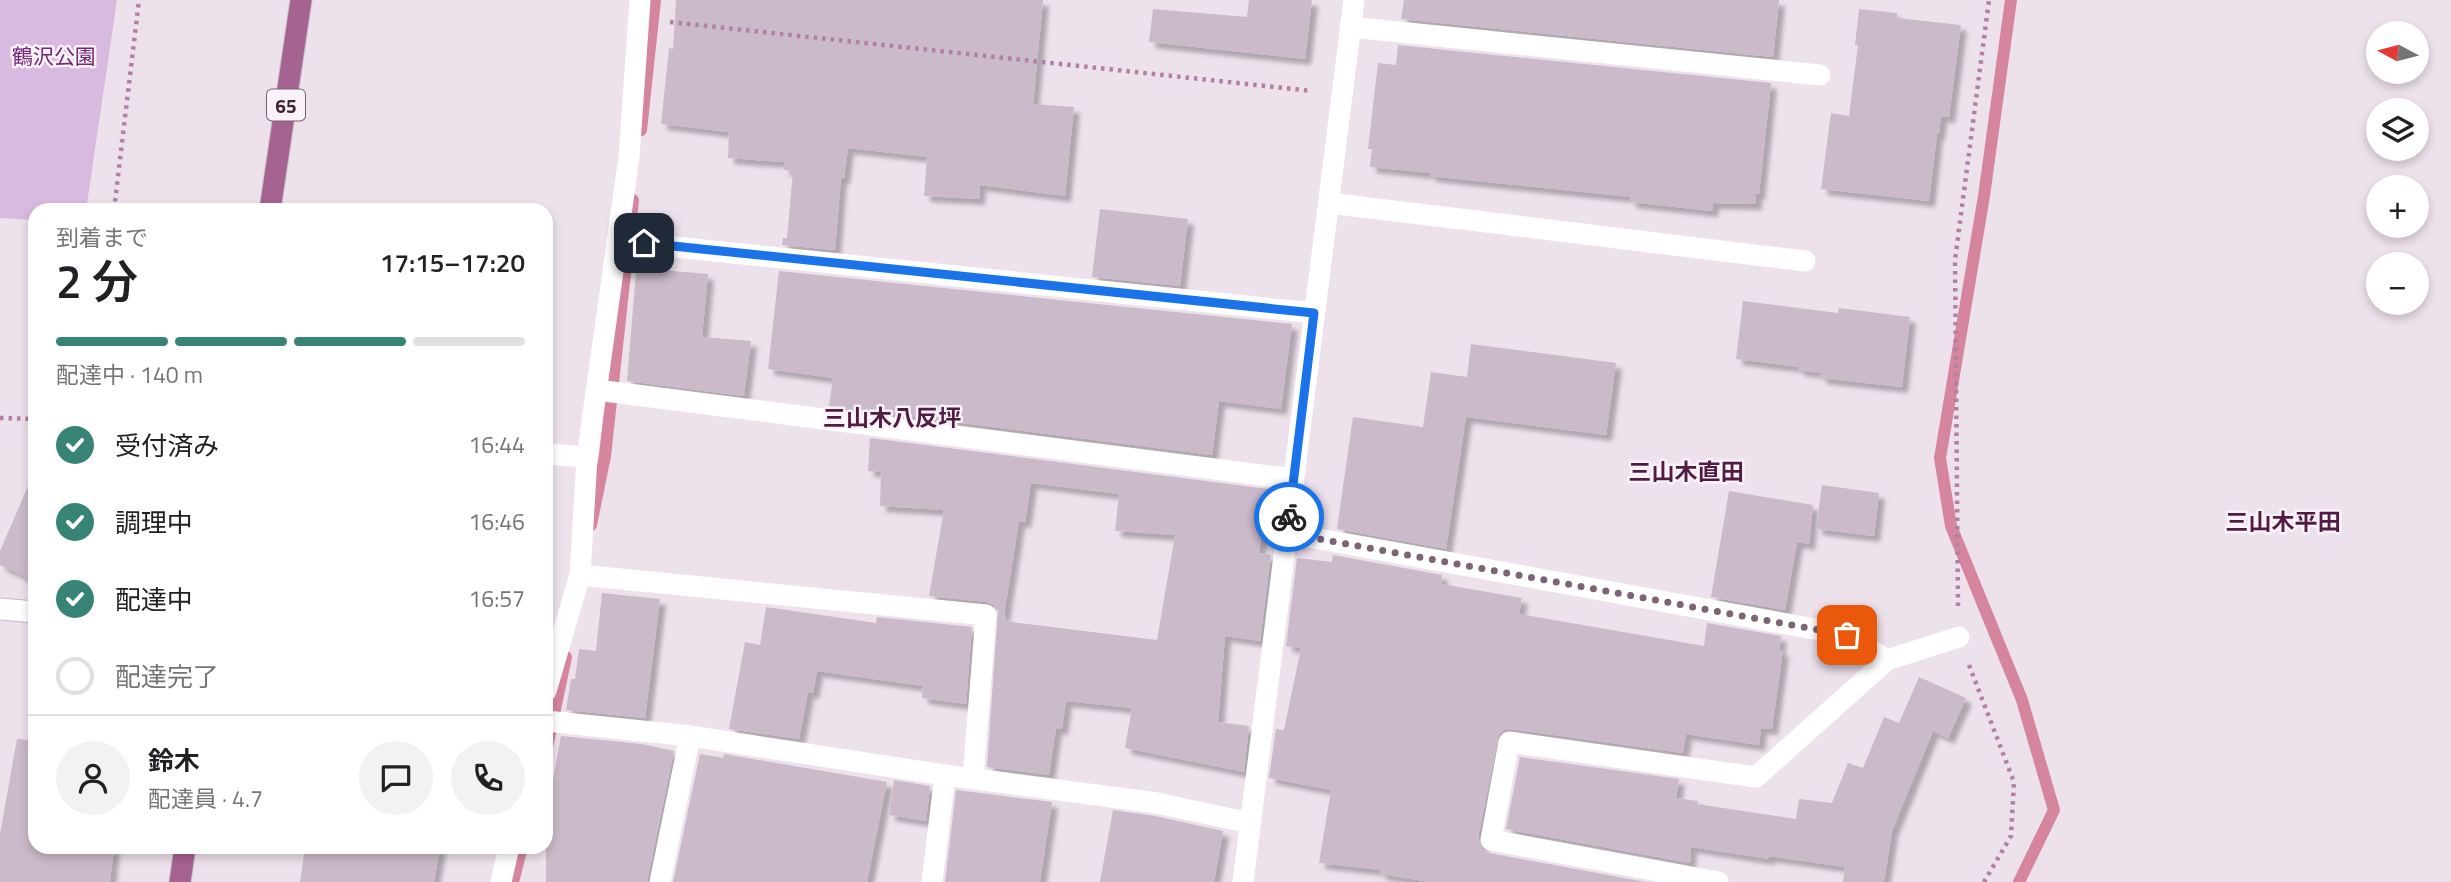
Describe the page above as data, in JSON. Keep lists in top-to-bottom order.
{
  "streets": {
    "main road": ["65"]
  },
  "districts": ["三山木八反坪", "三山木直田", "三山木平田"],
  "parks": ["鶴沢公園"],
  "north": "left",
  "page": {
    "map_buttons": ["+", "−"],
    "heading": ["2 分", "到着まで", "17:15–17:20"],
    "panel": ["鈴木", "配達員 · 4.7"],
    "bar": "配達中 · 140 m",
    "list": [
      ["受付済み", "16:44"],
      ["調理中", "16:46"],
      ["配達中", "16:57"],
      "配達完了"
    ]
  }
}
